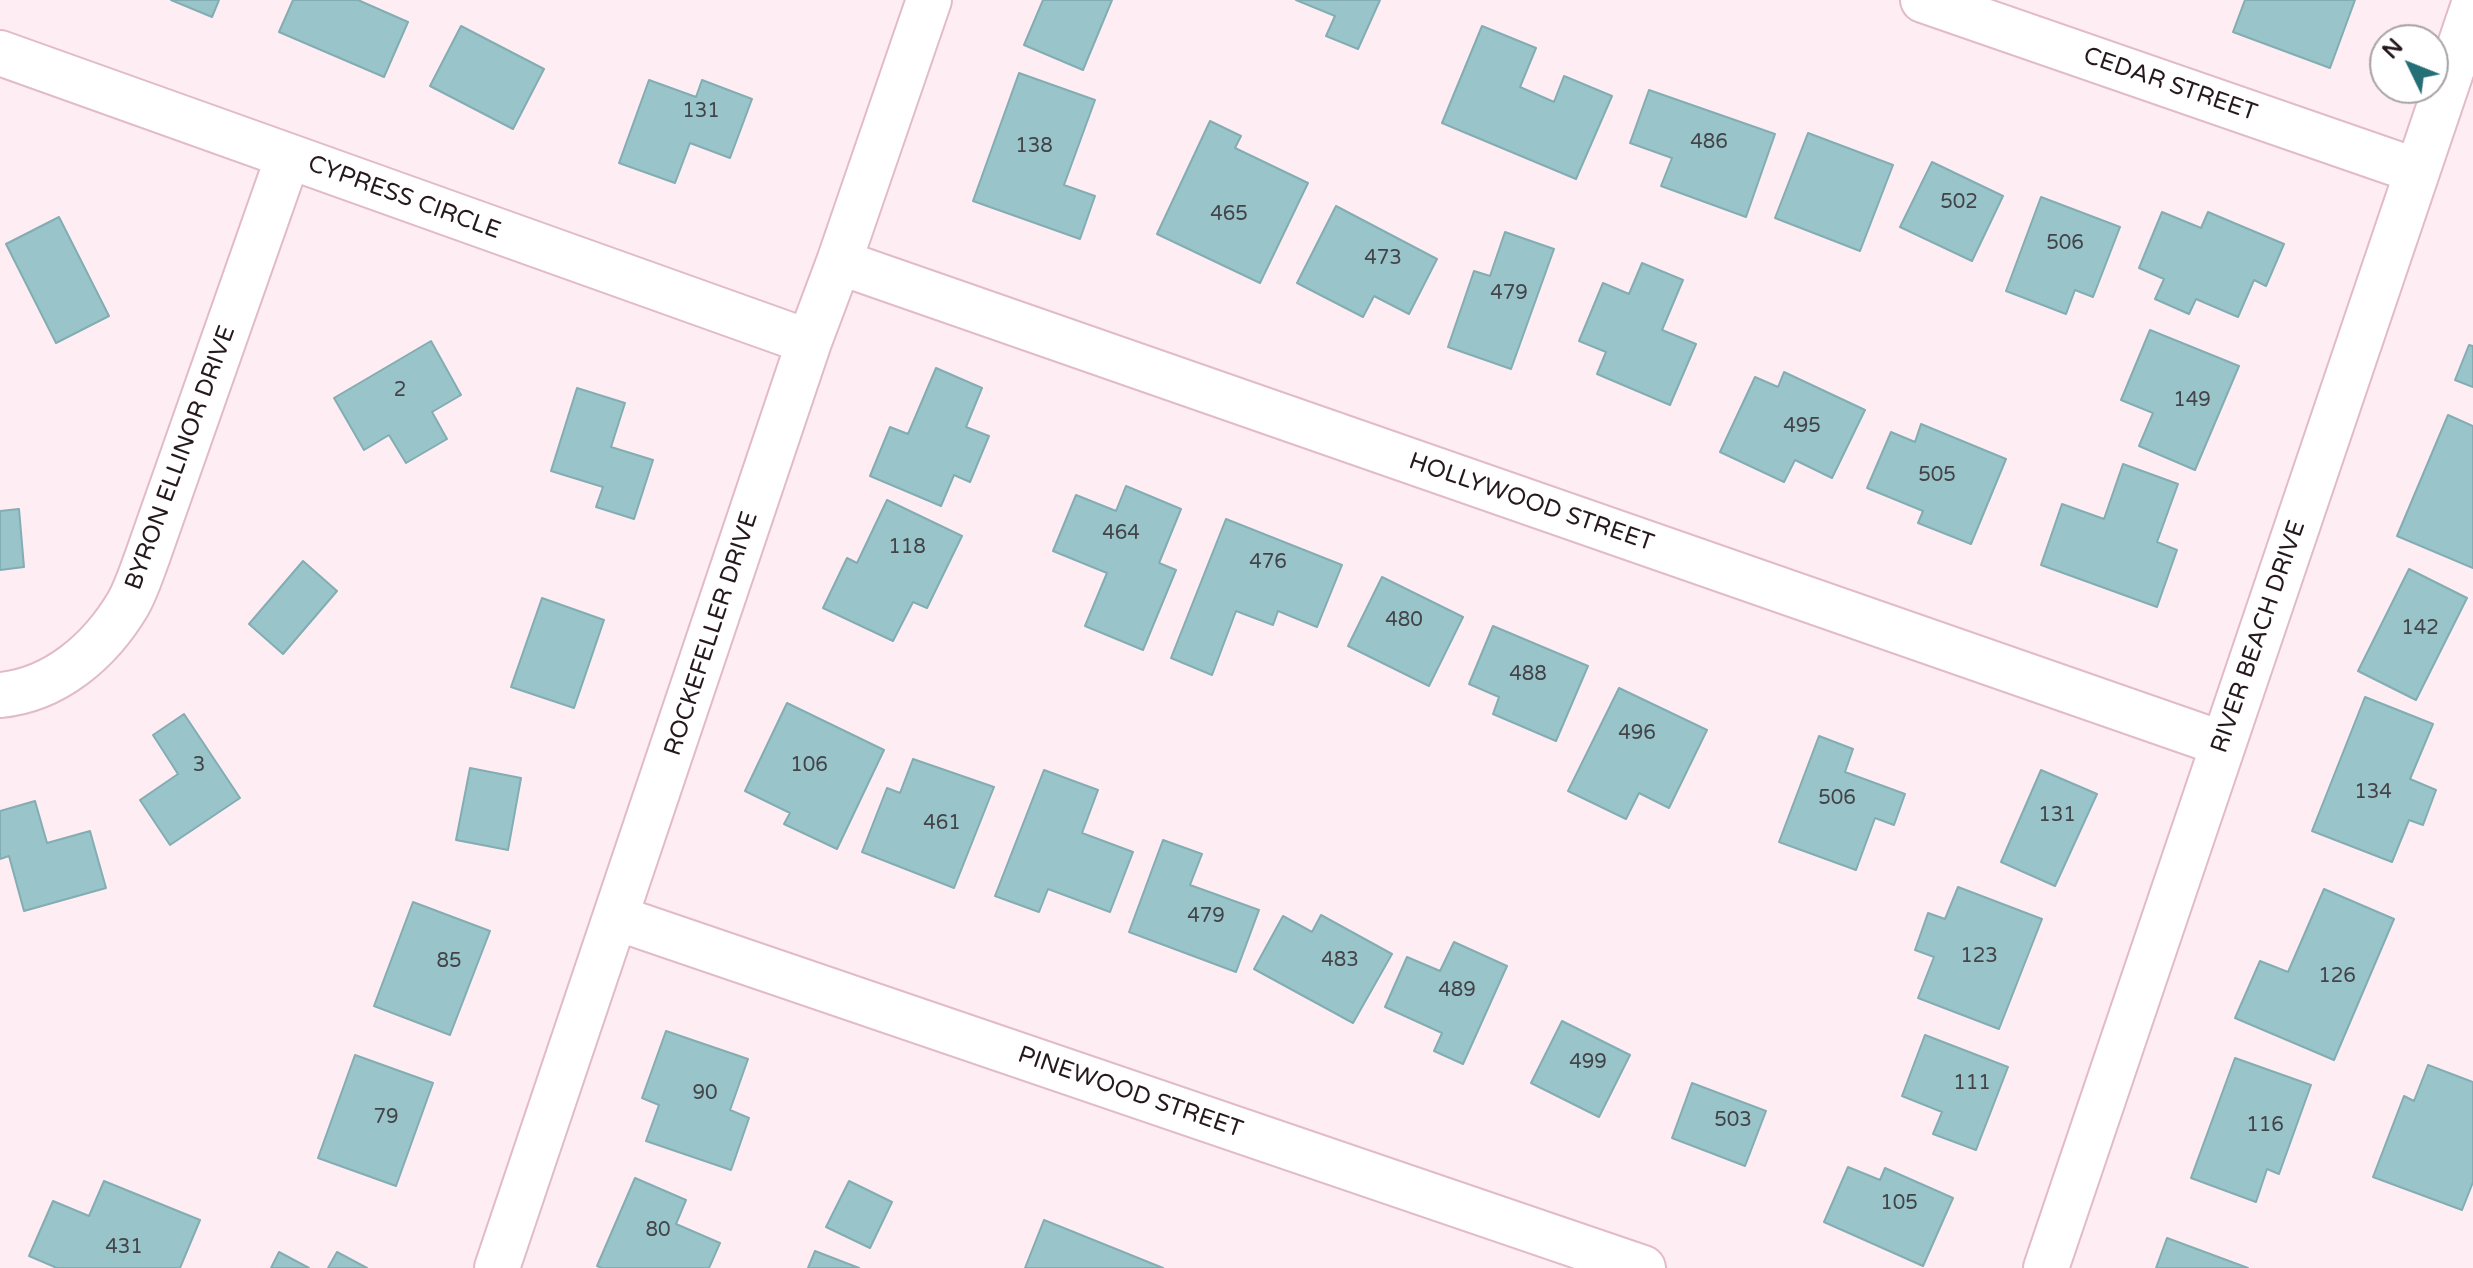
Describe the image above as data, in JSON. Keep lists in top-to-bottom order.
{
  "streets": {
    "street": [
      "CEDAR STREET",
      "CYPRESS CIRCLE",
      "BYRON ELLINOR DRIVE",
      "HOLLYWOOD STREET",
      "ROCKEFELLER DRIVE",
      "RIVER BEACH DRIVE",
      "PINEWOOD STREET"
    ]
  },
  "crossings": [
    ["CEDAR STREET", "RIVER BEACH DRIVE"],
    ["CYPRESS CIRCLE", "BYRON ELLINOR DRIVE"],
    ["CYPRESS CIRCLE", "ROCKEFELLER DRIVE"],
    ["HOLLYWOOD STREET", "ROCKEFELLER DRIVE"],
    ["HOLLYWOOD STREET", "RIVER BEACH DRIVE"],
    ["ROCKEFELLER DRIVE", "PINEWOOD STREET"]
  ],
  "house_numbers": [
    "131",
    "486",
    "138",
    "502",
    "465",
    "506",
    "473",
    "479",
    "2",
    "149",
    "495",
    "505",
    "464",
    "118",
    "476",
    "480",
    "142",
    "488",
    "496",
    "3",
    "106",
    "134",
    "506",
    "131",
    "461",
    "479",
    "123",
    "483",
    "85",
    "126",
    "489",
    "499",
    "111",
    "90",
    "79",
    "503",
    "116",
    "105",
    "80",
    "431"
  ],
  "north": "top left"
}
